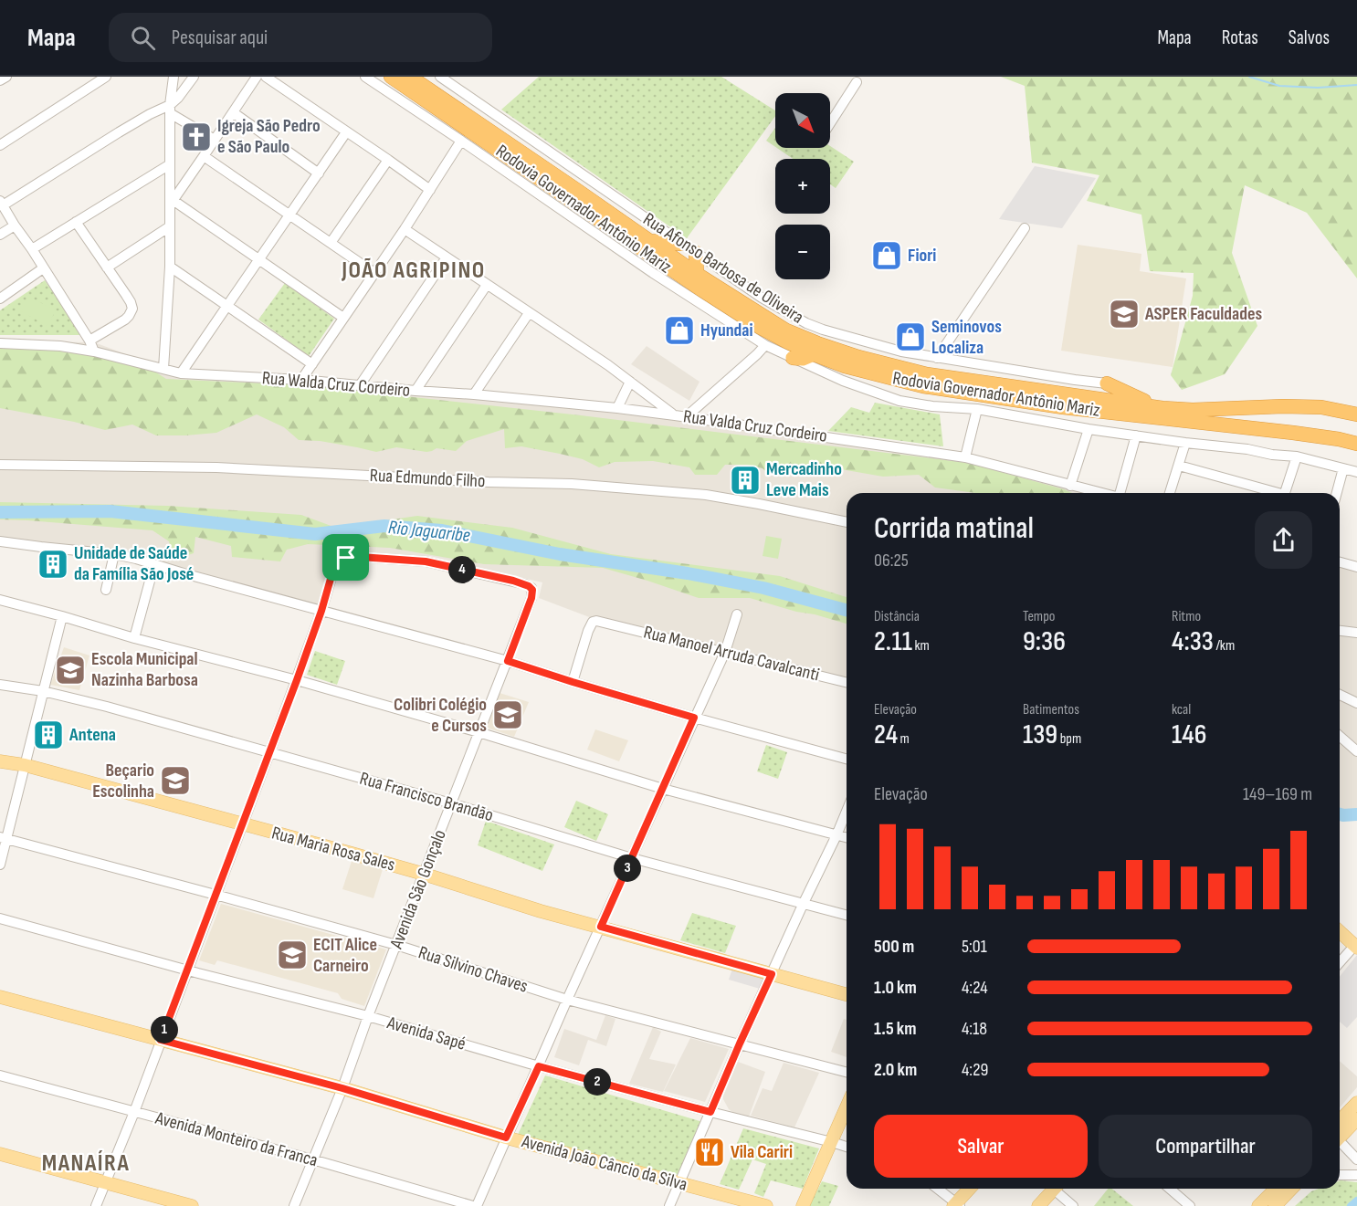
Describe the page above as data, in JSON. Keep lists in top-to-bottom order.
{
  "streets": {
    "highway": ["Rodovia Governador Antônio Mariz"],
    "main road": ["Rua Maria Rosa Sales", "Avenida João Câncio da Silva"],
    "street": [
      "Rua Afonso Barbosa de Oliveira",
      "Rua Walda Cruz Cordeiro",
      "Rua Valda Cruz Cordeiro",
      "Rua Edmundo Filho",
      "Rua Manoel Arruda Cavalcanti",
      "Rua Francisco Brandão",
      "Avenida São Gonçalo",
      "Rua Silvino Chaves",
      "Avenida Sapé",
      "Avenida Monteiro da Franca"
    ]
  },
  "crossings": [
    ["Rua Walda Cruz Cordeiro", "Rua Valda Cruz Cordeiro"],
    ["Rua Francisco Brandão", "Avenida São Gonçalo"],
    ["Rua Maria Rosa Sales", "Avenida São Gonçalo"],
    ["Avenida São Gonçalo", "Rua Silvino Chaves"],
    ["Avenida São Gonçalo", "Avenida Sapé"],
    ["Avenida São Gonçalo", "Avenida Monteiro da Franca"],
    ["Avenida São Gonçalo", "Avenida João Câncio da Silva"]
  ],
  "districts": ["JOÃO AGRIPINO", "MANAÍRA"],
  "water": ["Rio Jaguaribe"],
  "places": {
    "church": ["Igreja São Pedro e São Paulo"],
    "shop": ["Fiori", "Hyundai", "Seminovos Localiza"],
    "school or university": [
      "ASPER Faculdades",
      "Escola Municipal Nazinha Barbosa",
      "Colibri Colégio e Cursos",
      "Beçario Escolinha",
      "ECIT Alice Carneiro"
    ],
    "building": ["Mercadinho Leve Mais", "Unidade de Saúde da Família São José", "Antena"],
    "restaurant": ["Vila Cariri"]
  },
  "north": "bottom right",
  "page": {
    "header": "Mapa",
    "search": "Pesquisar aqui",
    "nav": ["Mapa", "Rotas", "Salvos"],
    "map_buttons": ["+", "−"],
    "heading": ["Corrida matinal", "06:25"],
    "pins": [
      "4",
      "3",
      "1",
      "2"
    ],
    "stats": [
      ["Distância", "2.11 km"],
      ["Tempo", "9:36"],
      ["Ritmo", "4:33 /km"],
      ["Elevação", "24 m"],
      ["Batimentos", "139 bpm"],
      ["kcal", "146"]
    ],
    "chart": ["Elevação", "149–169 m"],
    "list": [
      {
        "name": "500 m",
        "note": "5:01"
      },
      {
        "name": "1.0 km",
        "note": "4:24"
      },
      {
        "name": "1.5 km",
        "note": "4:18"
      },
      {
        "name": "2.0 km",
        "note": "4:29"
      }
    ],
    "buttons": ["Salvar", "Compartilhar"]
  }
}
